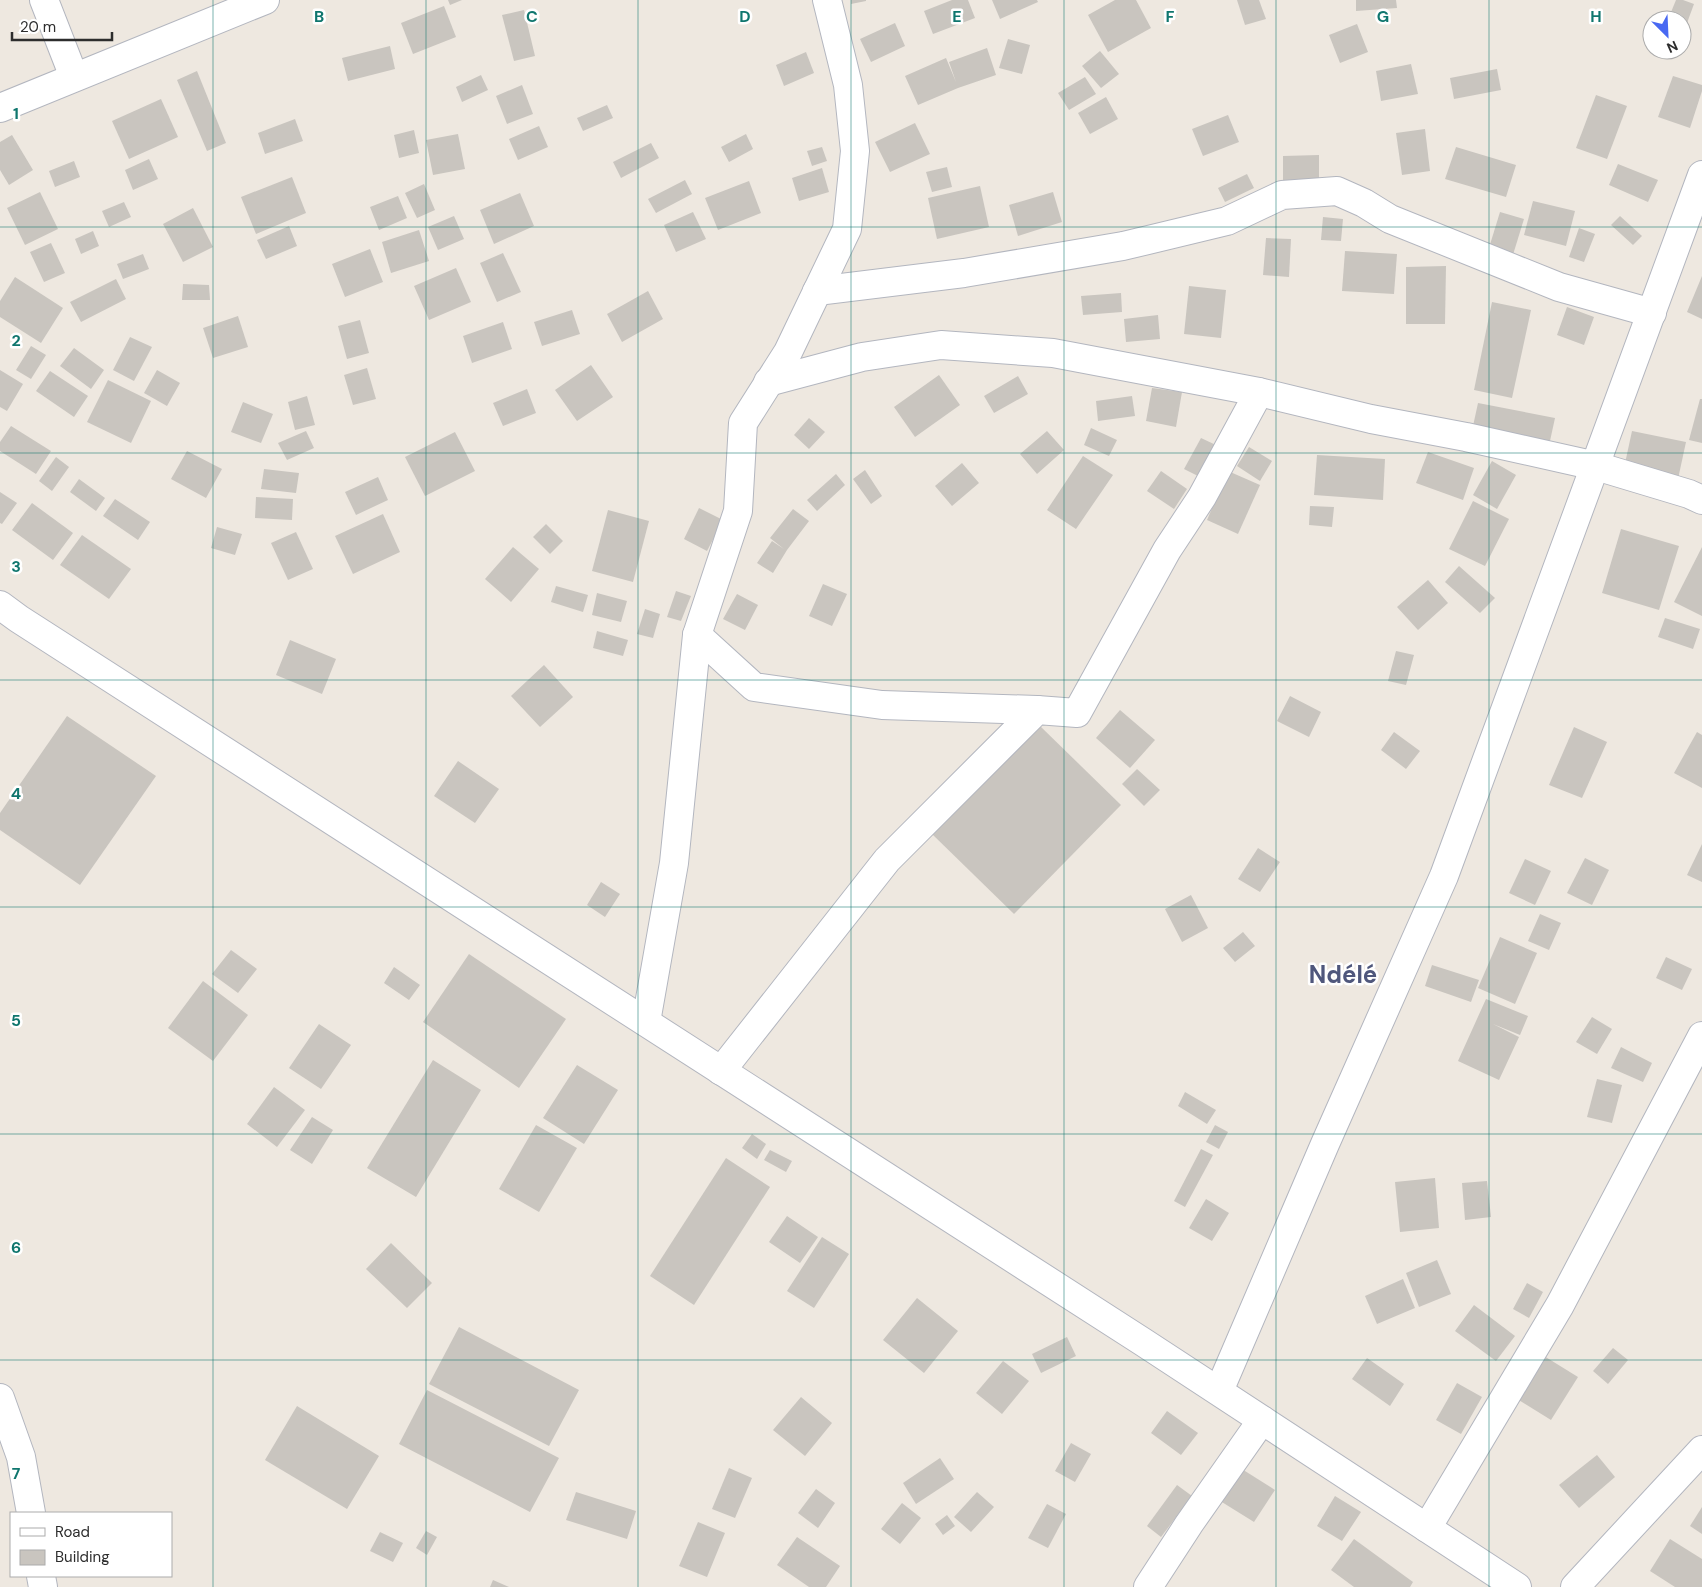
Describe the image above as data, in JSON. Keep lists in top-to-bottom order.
{
  "districts": ["Ndélé"],
  "legend": ["Road", "Building"],
  "scale_bar": "20 m",
  "north": "bottom right",
  "grid": {
    "columns": [
      "B",
      "C",
      "D",
      "E",
      "F",
      "G",
      "H"
    ],
    "rows": [
      "1",
      "2",
      "3",
      "4",
      "5",
      "6",
      "7"
    ]
  }
}
